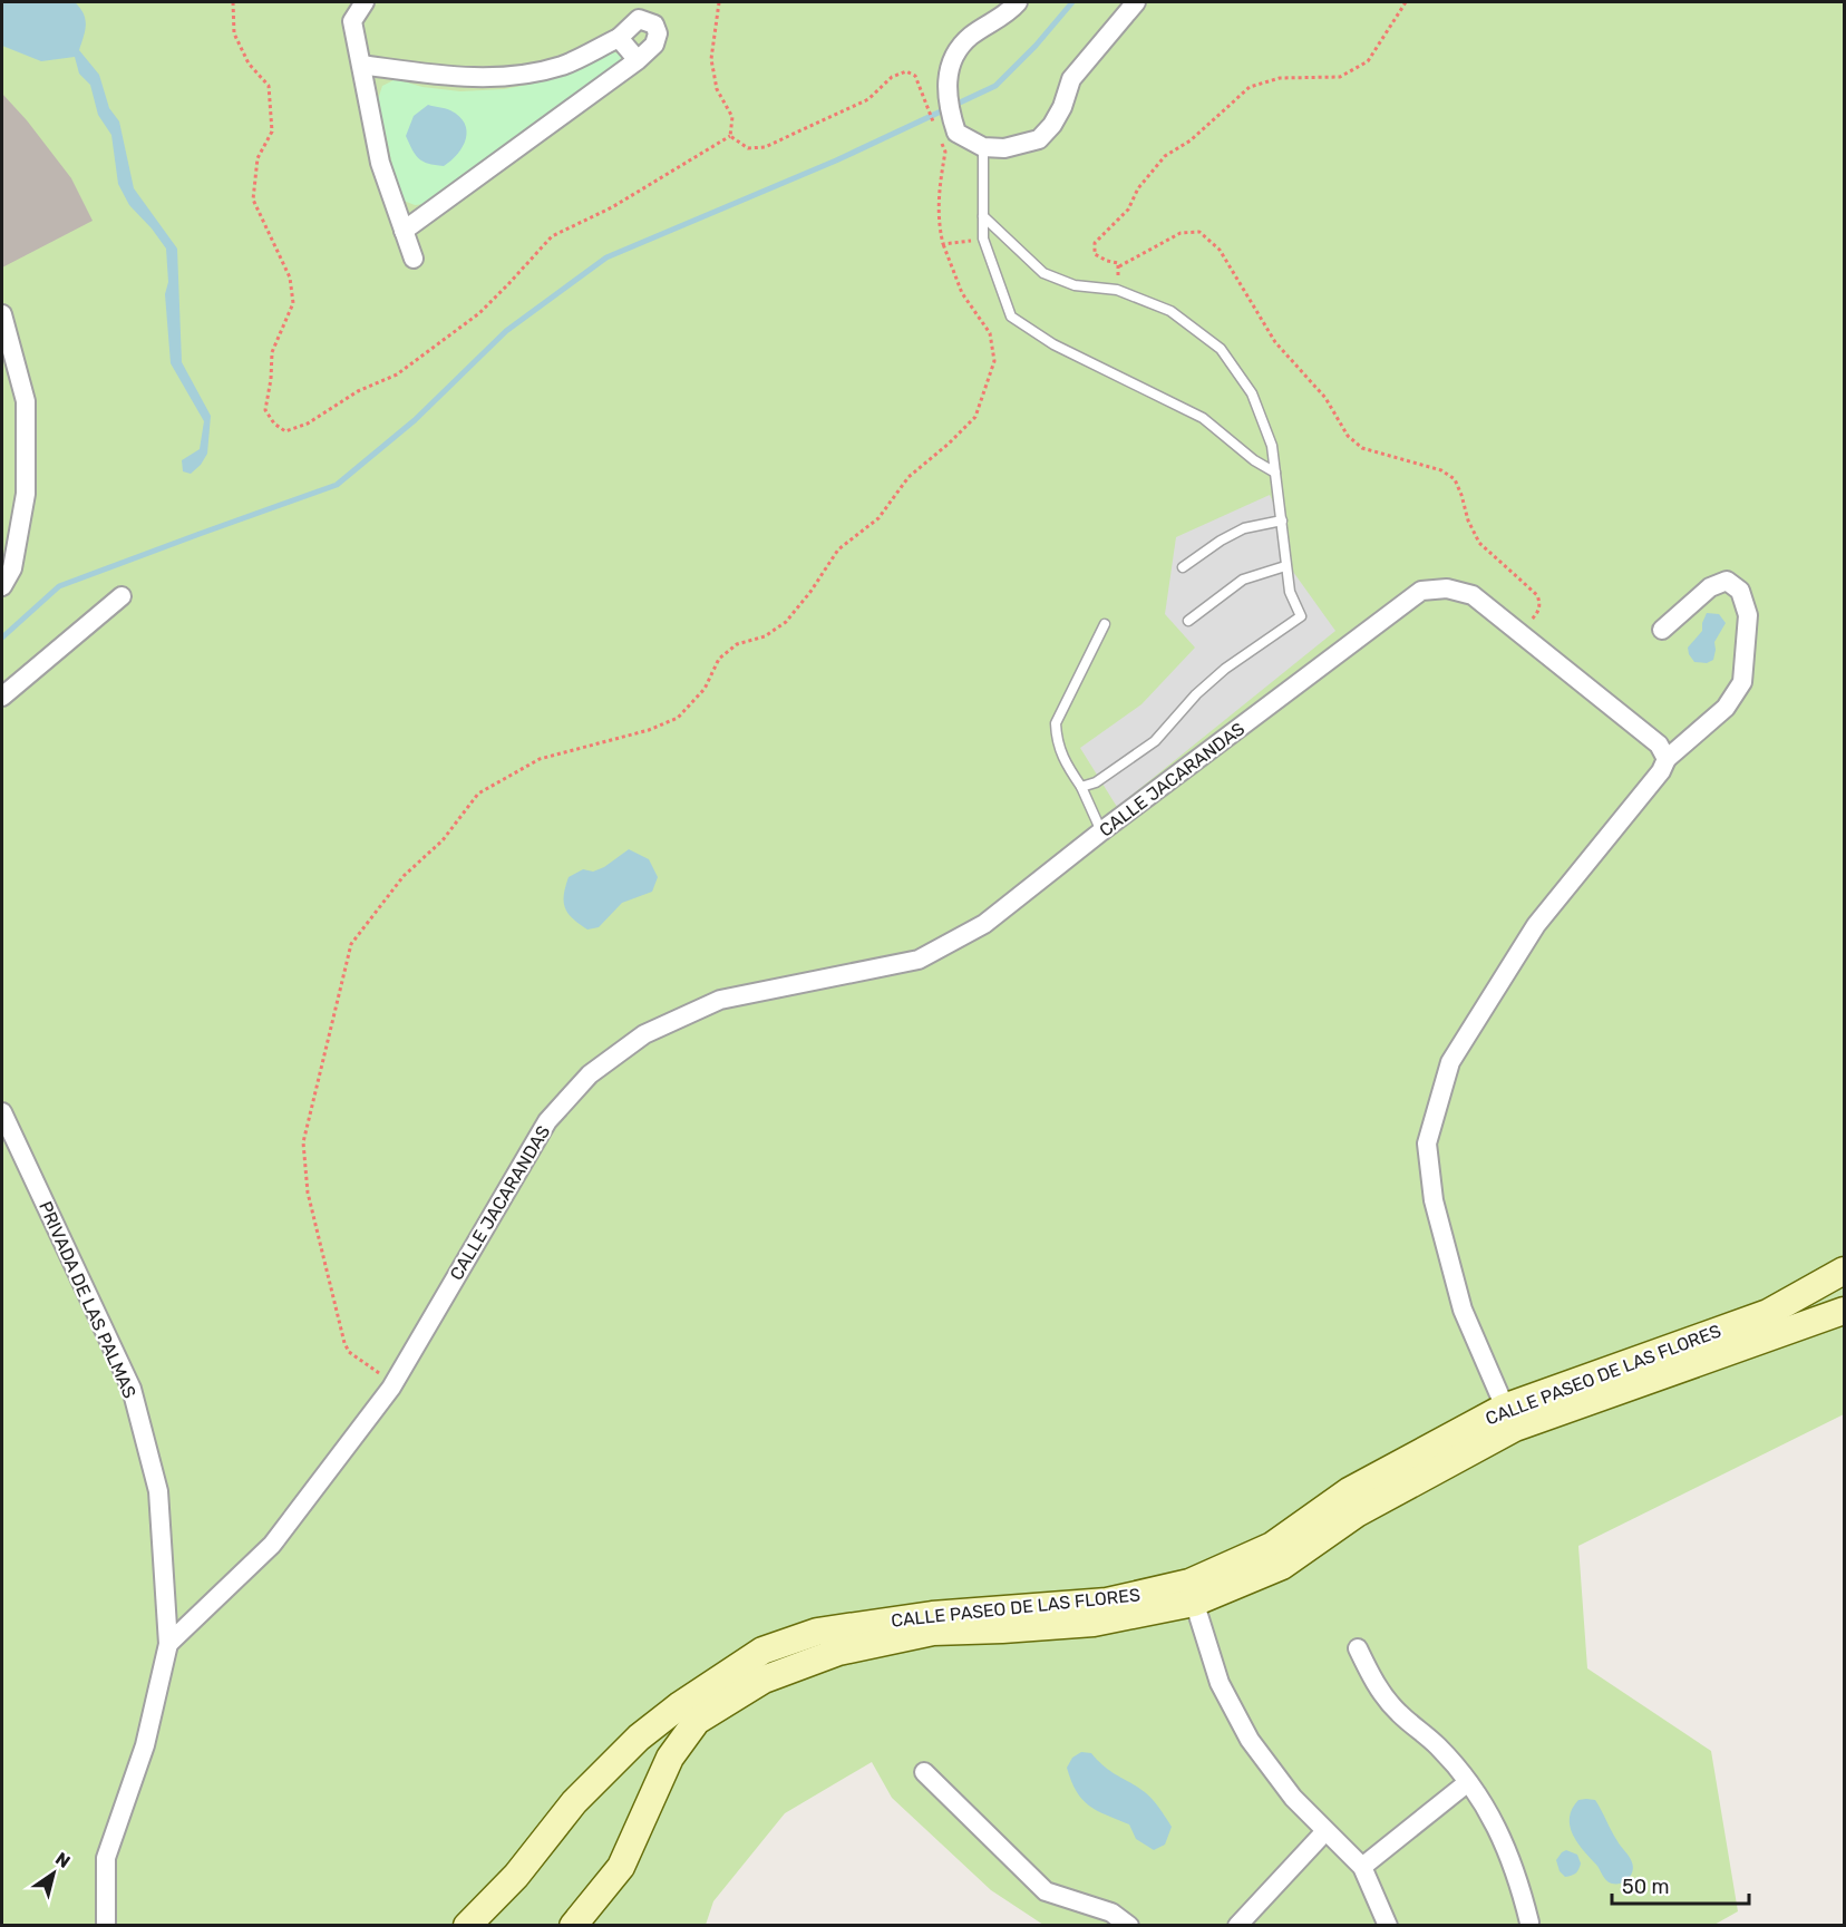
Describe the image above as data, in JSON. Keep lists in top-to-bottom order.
{
  "streets": {
    "street": ["CALLE JACARANDAS", "PRIVADA DE LAS PALMAS", "CALLE PASEO DE LAS FLORES"]
  },
  "crossings": [
    ["CALLE JACARANDAS", "PRIVADA DE LAS PALMAS"]
  ],
  "scale_bar": "50 m",
  "north": "top right"
}
